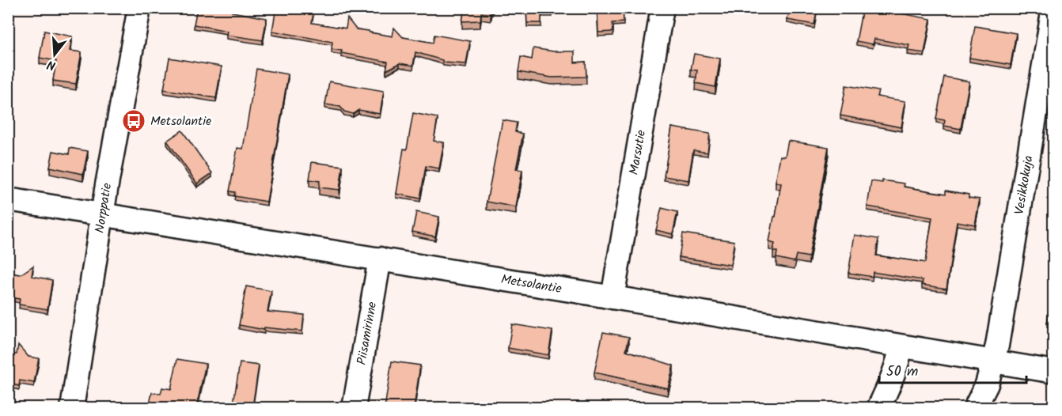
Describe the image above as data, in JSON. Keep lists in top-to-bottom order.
{
  "streets": {
    "street": [
      "Marsutie",
      "Vesikkokuja",
      "Norppatie",
      "Metsolantie",
      "Piisamirinne"
    ]
  },
  "crossings": [
    ["Marsutie", "Metsolantie"],
    ["Vesikkokuja", "Metsolantie"],
    ["Norppatie", "Metsolantie"],
    ["Metsolantie", "Piisamirinne"]
  ],
  "places": {
    "bus stop": ["Metsolantie"]
  },
  "scale_bar": "50 m",
  "north": "bottom"
}
